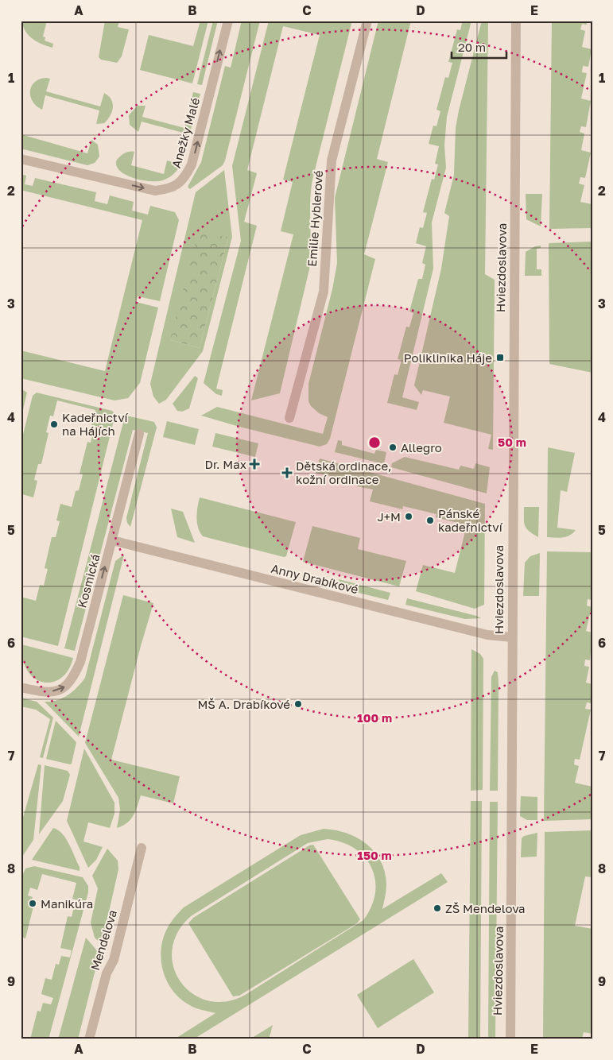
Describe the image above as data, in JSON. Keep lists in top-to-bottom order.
{
  "streets": {
    "street": [
      "Anežky Malé",
      "Emilie Hyblerové",
      "Hviezdoslavova",
      "Anny Drabíkové",
      "Kosmická",
      "Mendelova"
    ]
  },
  "crossings": [
    ["Hviezdoslavova", "Anny Drabíkové"],
    ["Anny Drabíkové", "Kosmická"]
  ],
  "one_way": ["Kosmická"],
  "places": {
    "transit": ["Poliklinika Háje"],
    "other": [
      "Kadeřnictví na Hájích",
      "Allegro",
      "J+M",
      "Pánské kadeřnictví",
      "MŠ A. Drabíkové",
      "Manikúra",
      "ZŠ Mendelova"
    ],
    "health": ["Dr. Max", "Dětská ordinace, kožní ordinace"]
  },
  "scale_bar": "20 m",
  "grid": {
    "columns": [
      "A",
      "B",
      "C",
      "D",
      "E"
    ],
    "rows": [
      "1",
      "2",
      "3",
      "4",
      "5",
      "6",
      "7",
      "8",
      "9"
    ]
  },
  "rings": ["50 m", "100 m", "150 m"]
}
